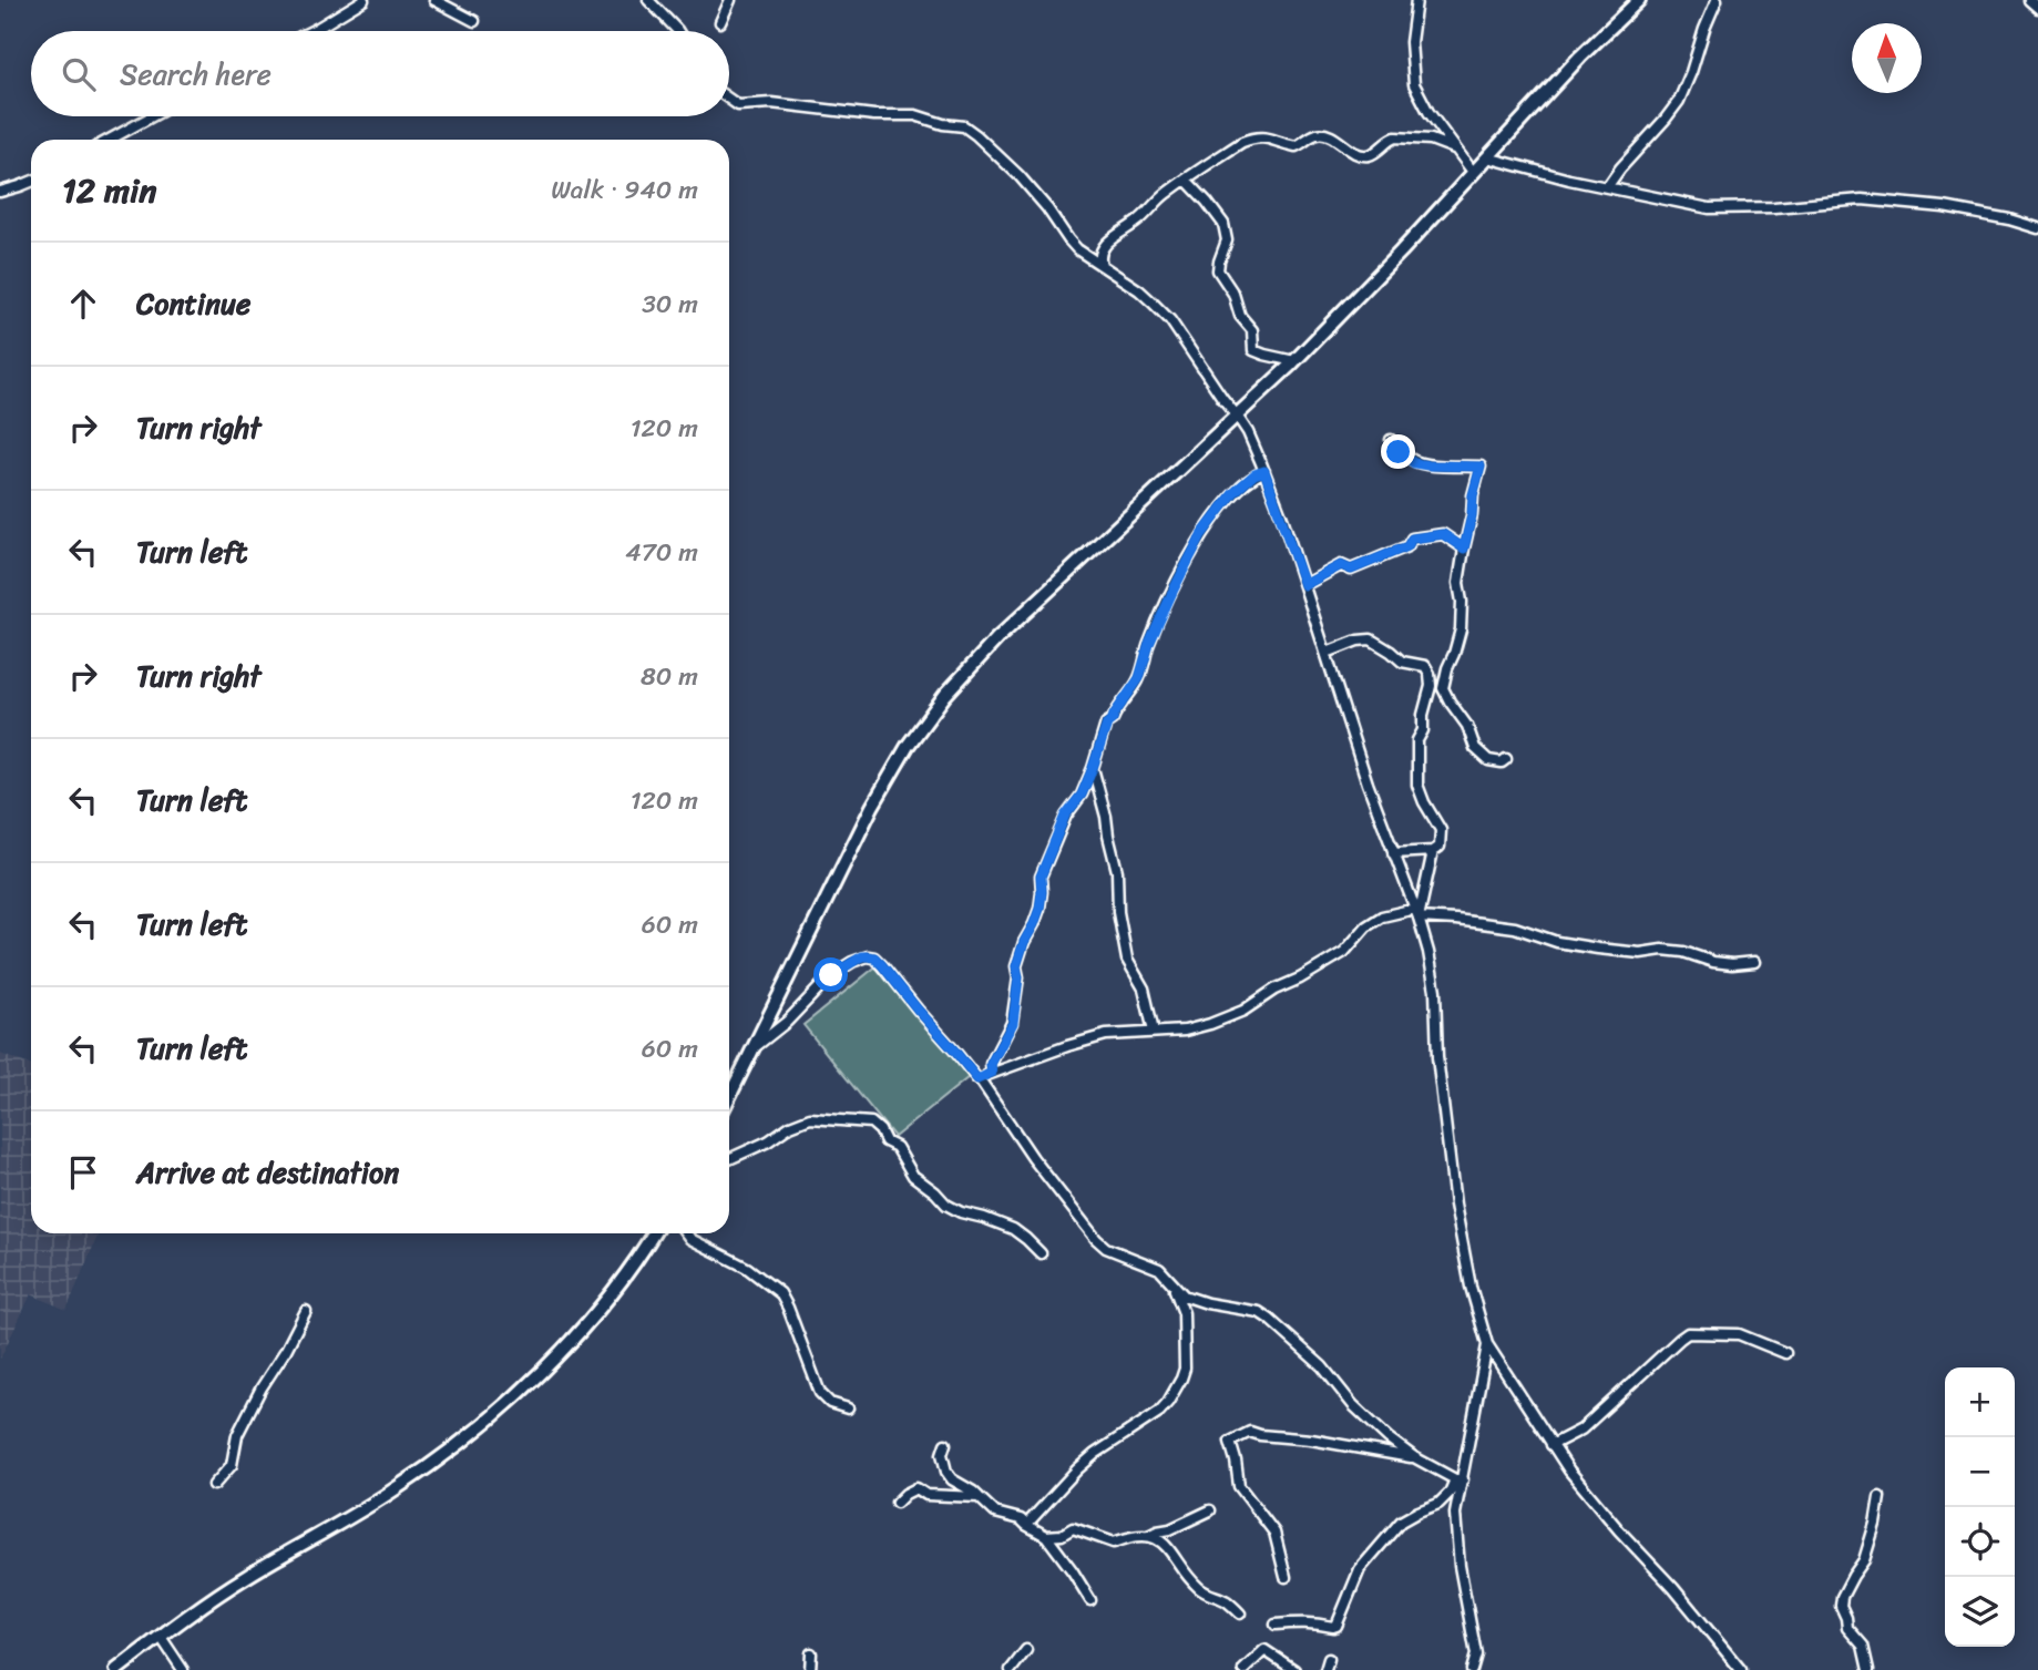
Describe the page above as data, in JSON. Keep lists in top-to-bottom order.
{
  "north": "top",
  "page": {
    "search": "Search here",
    "heading": ["12 min", "Walk · 940 m"],
    "list": [
      ["Continue", "30 m"],
      ["Turn right", "120 m"],
      ["Turn left", "470 m"],
      ["Turn right", "80 m"],
      ["Turn left", "120 m"],
      ["Turn left", "60 m"],
      ["Turn left", "60 m"],
      "Arrive at destination"
    ],
    "map_buttons": ["+", "−"]
  }
}
